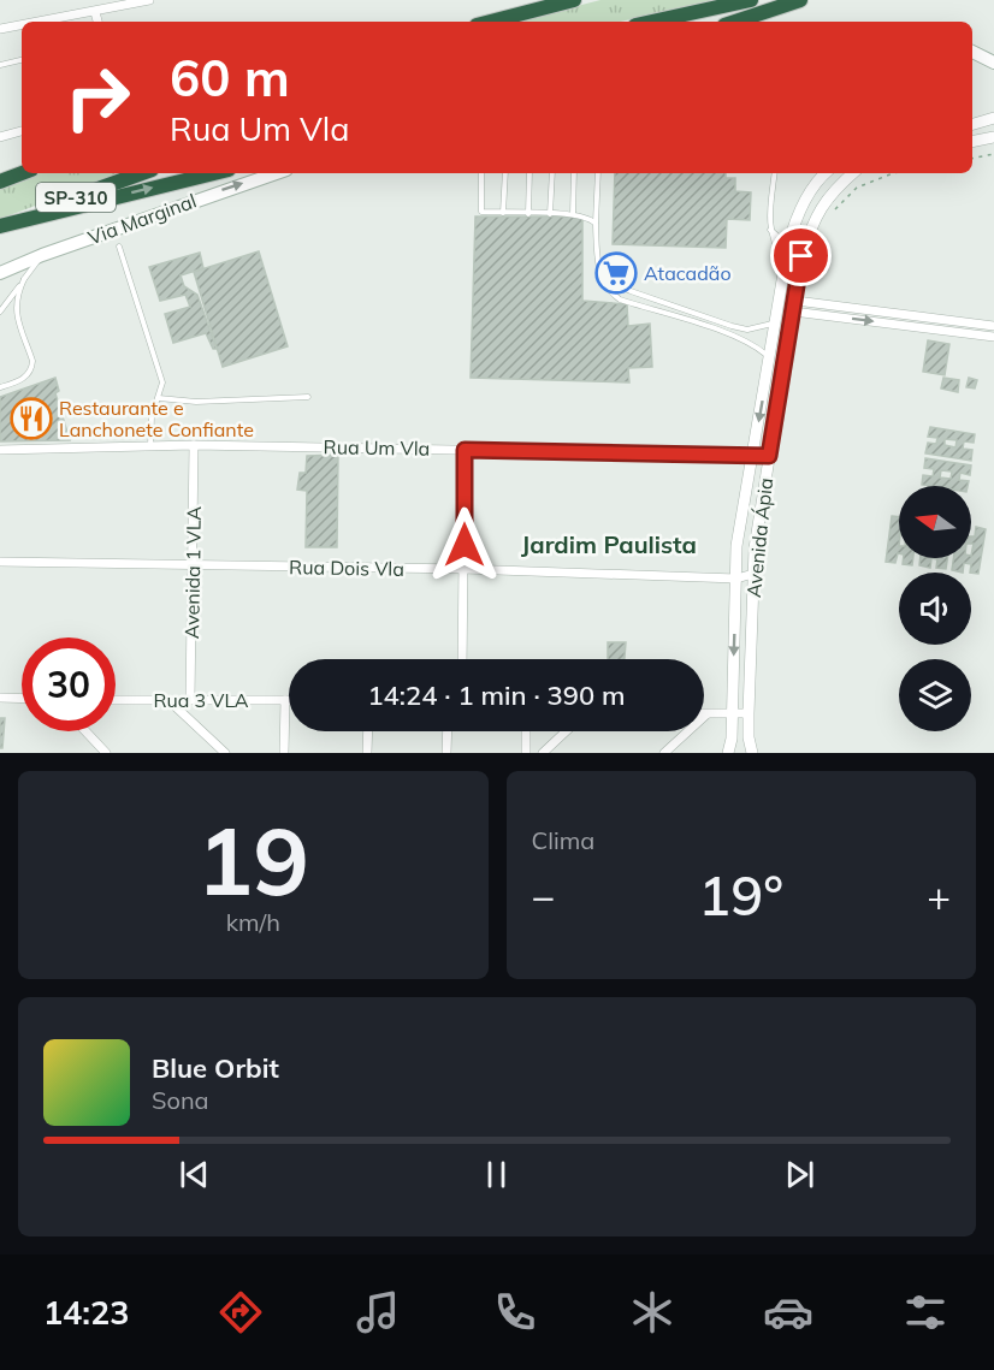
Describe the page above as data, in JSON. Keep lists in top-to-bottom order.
{
  "streets": {
    "highway": ["SP-310"],
    "main road": ["Via Marginal"],
    "street": [
      "Rua Um Vla",
      "Avenida Ápia",
      "Rua Dois Vla",
      "Avenida 1 VLA",
      "Rua 3 VLA"
    ]
  },
  "crossings": [
    ["Rua Um Vla", "Avenida Ápia"],
    ["Rua Um Vla", "Avenida 1 VLA"],
    ["Avenida Ápia", "Rua Dois Vla"],
    ["Rua Dois Vla", "Avenida 1 VLA"],
    ["Avenida 1 VLA", "Rua 3 VLA"]
  ],
  "one_way": ["Via Marginal"],
  "districts": ["Jardim Paulista"],
  "places": {
    "supermarket": ["Atacadão"],
    "restaurant": ["Restaurante e Lanchonete Confiante"]
  },
  "north": "left",
  "page": {
    "turn": ["60 m", "Rua Um Vla"],
    "limit": "30",
    "trip": "14:24 · 1 min · 390 m",
    "tile": [
      ["19", "km/h"],
      "Clima"
    ],
    "heat": ["−", "19°", "+"],
    "song": ["Blue Orbit", "Sona"],
    "tabs": "14:23"
  }
}
